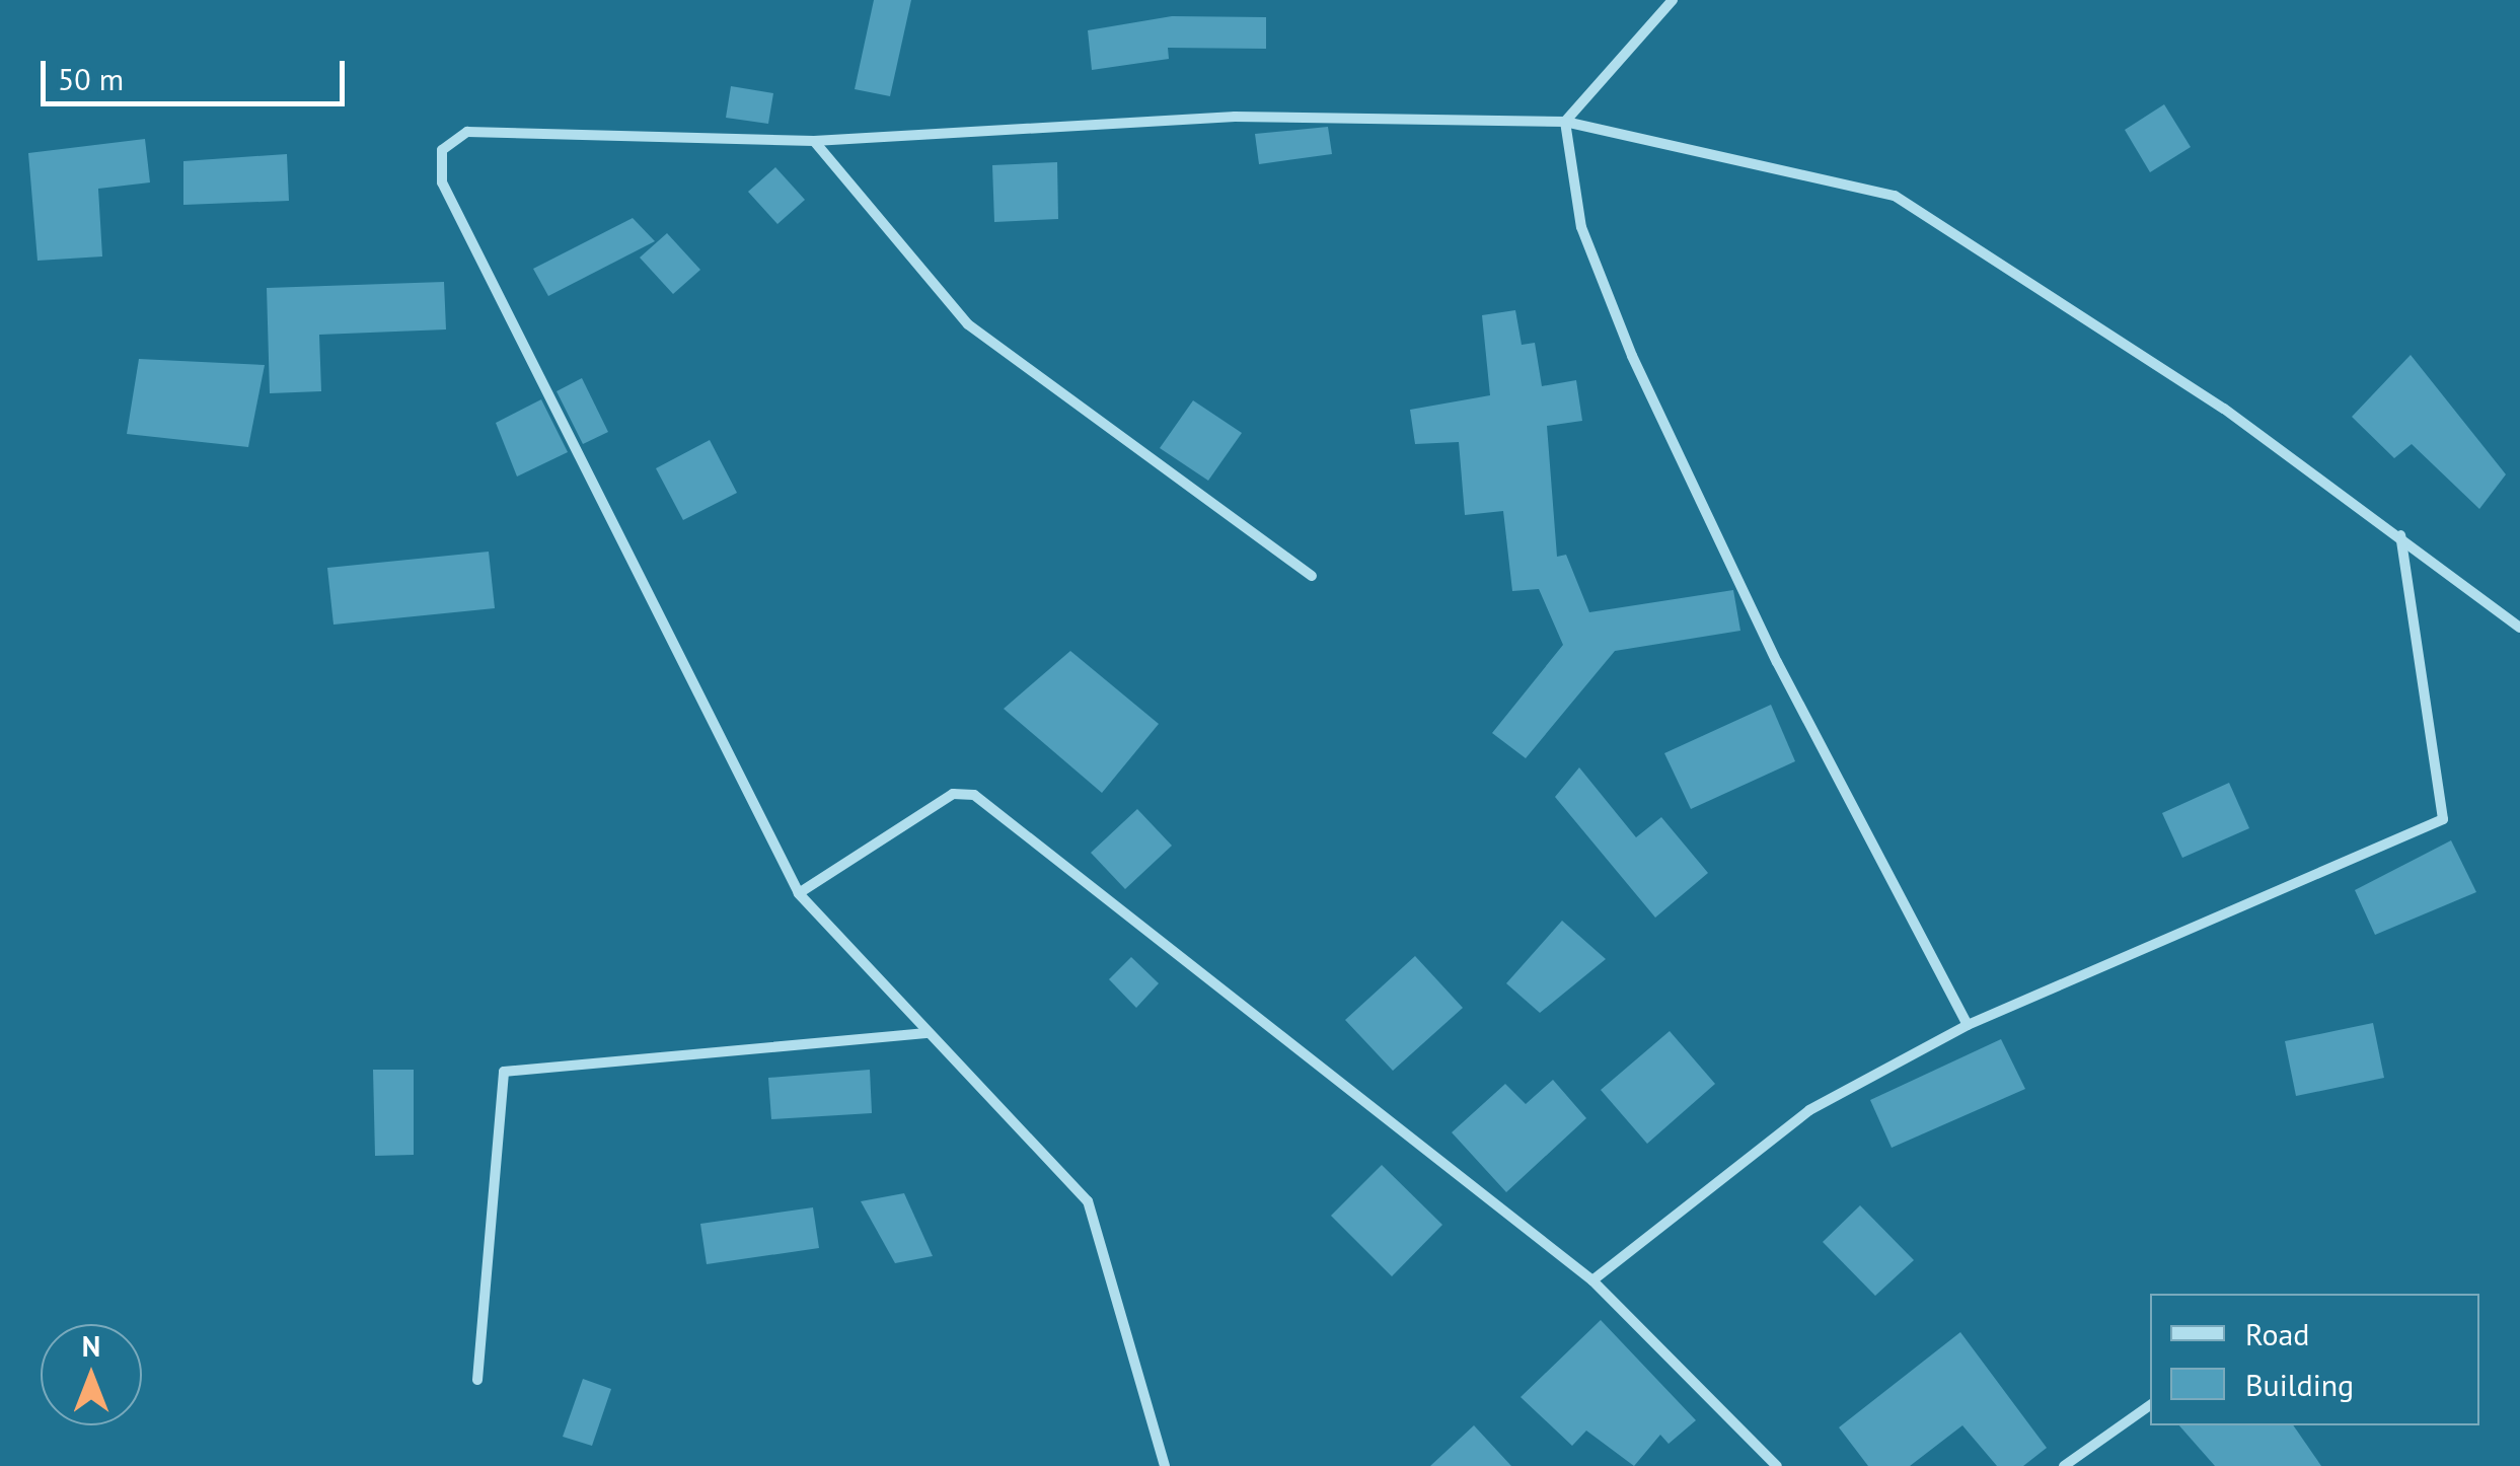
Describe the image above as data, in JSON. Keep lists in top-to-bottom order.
{
  "legend": ["Road", "Building"],
  "scale_bar": "50 m",
  "north": "top"
}
